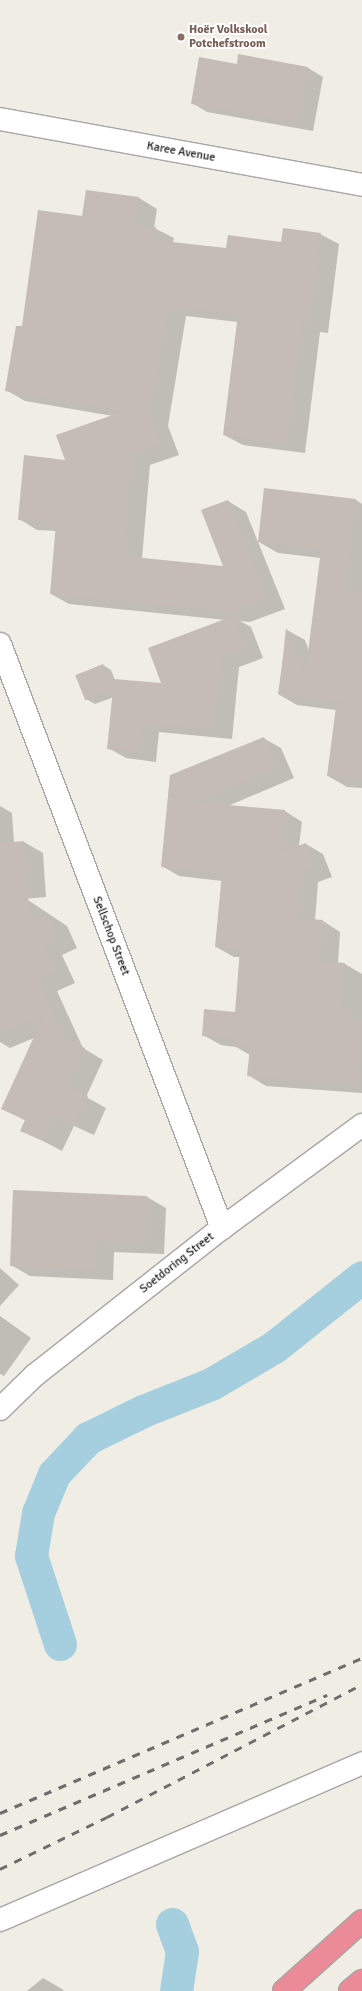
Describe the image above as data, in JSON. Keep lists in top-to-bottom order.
{
  "streets": {
    "street": ["Karee Avenue", "Sellschop Street", "Soetdoring Street"]
  },
  "crossings": [
    ["Sellschop Street", "Soetdoring Street"]
  ],
  "places": ["Hoër Volkskool Potchefstroom"]
}
